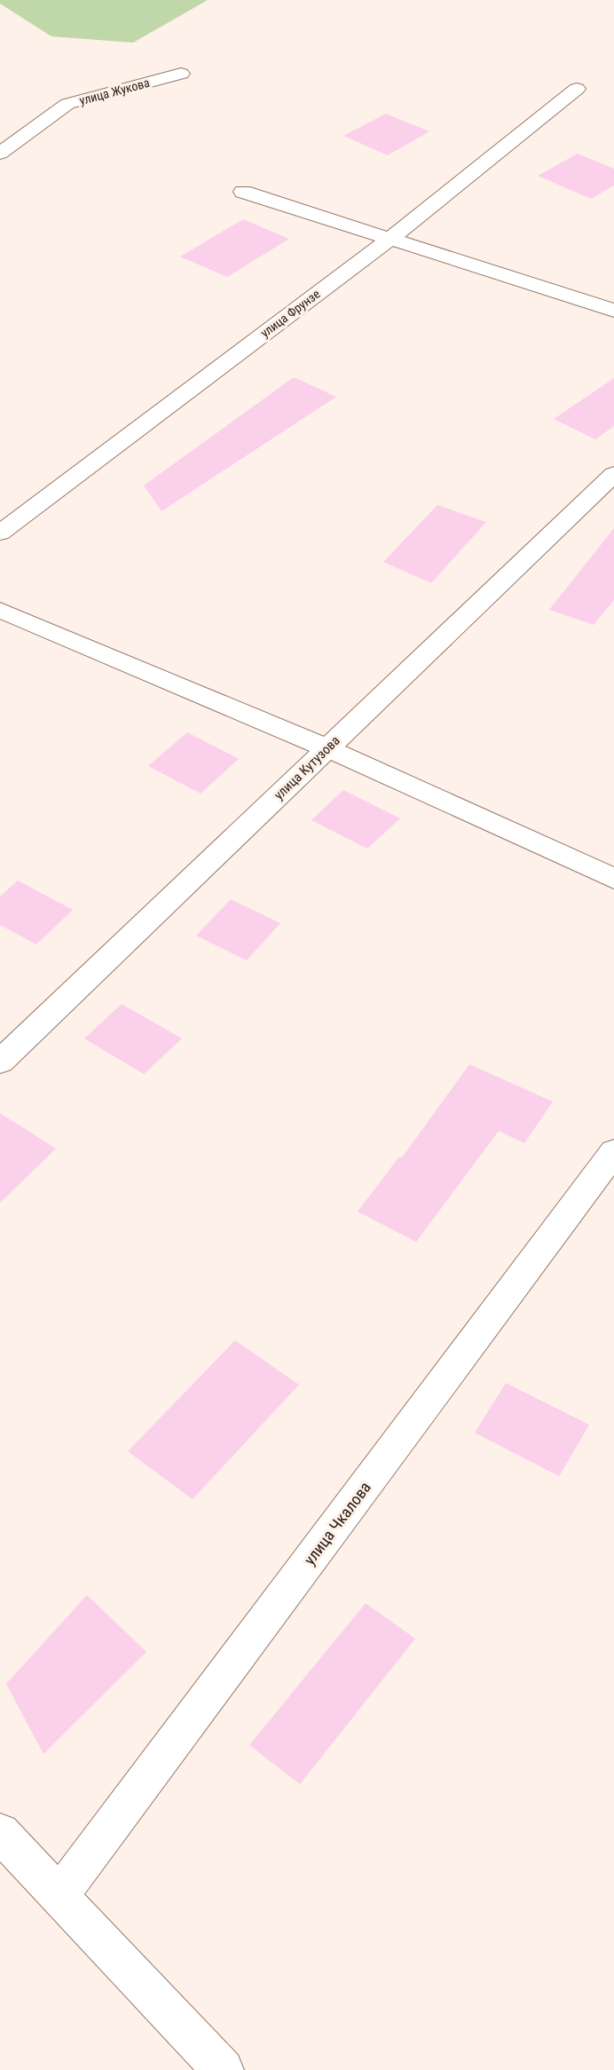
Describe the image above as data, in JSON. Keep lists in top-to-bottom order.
{
  "streets": {
    "street": [
      "улица Жукова",
      "улица Фрунзе",
      "улица Кутузова",
      "улица Чкалова"
    ]
  }
}
